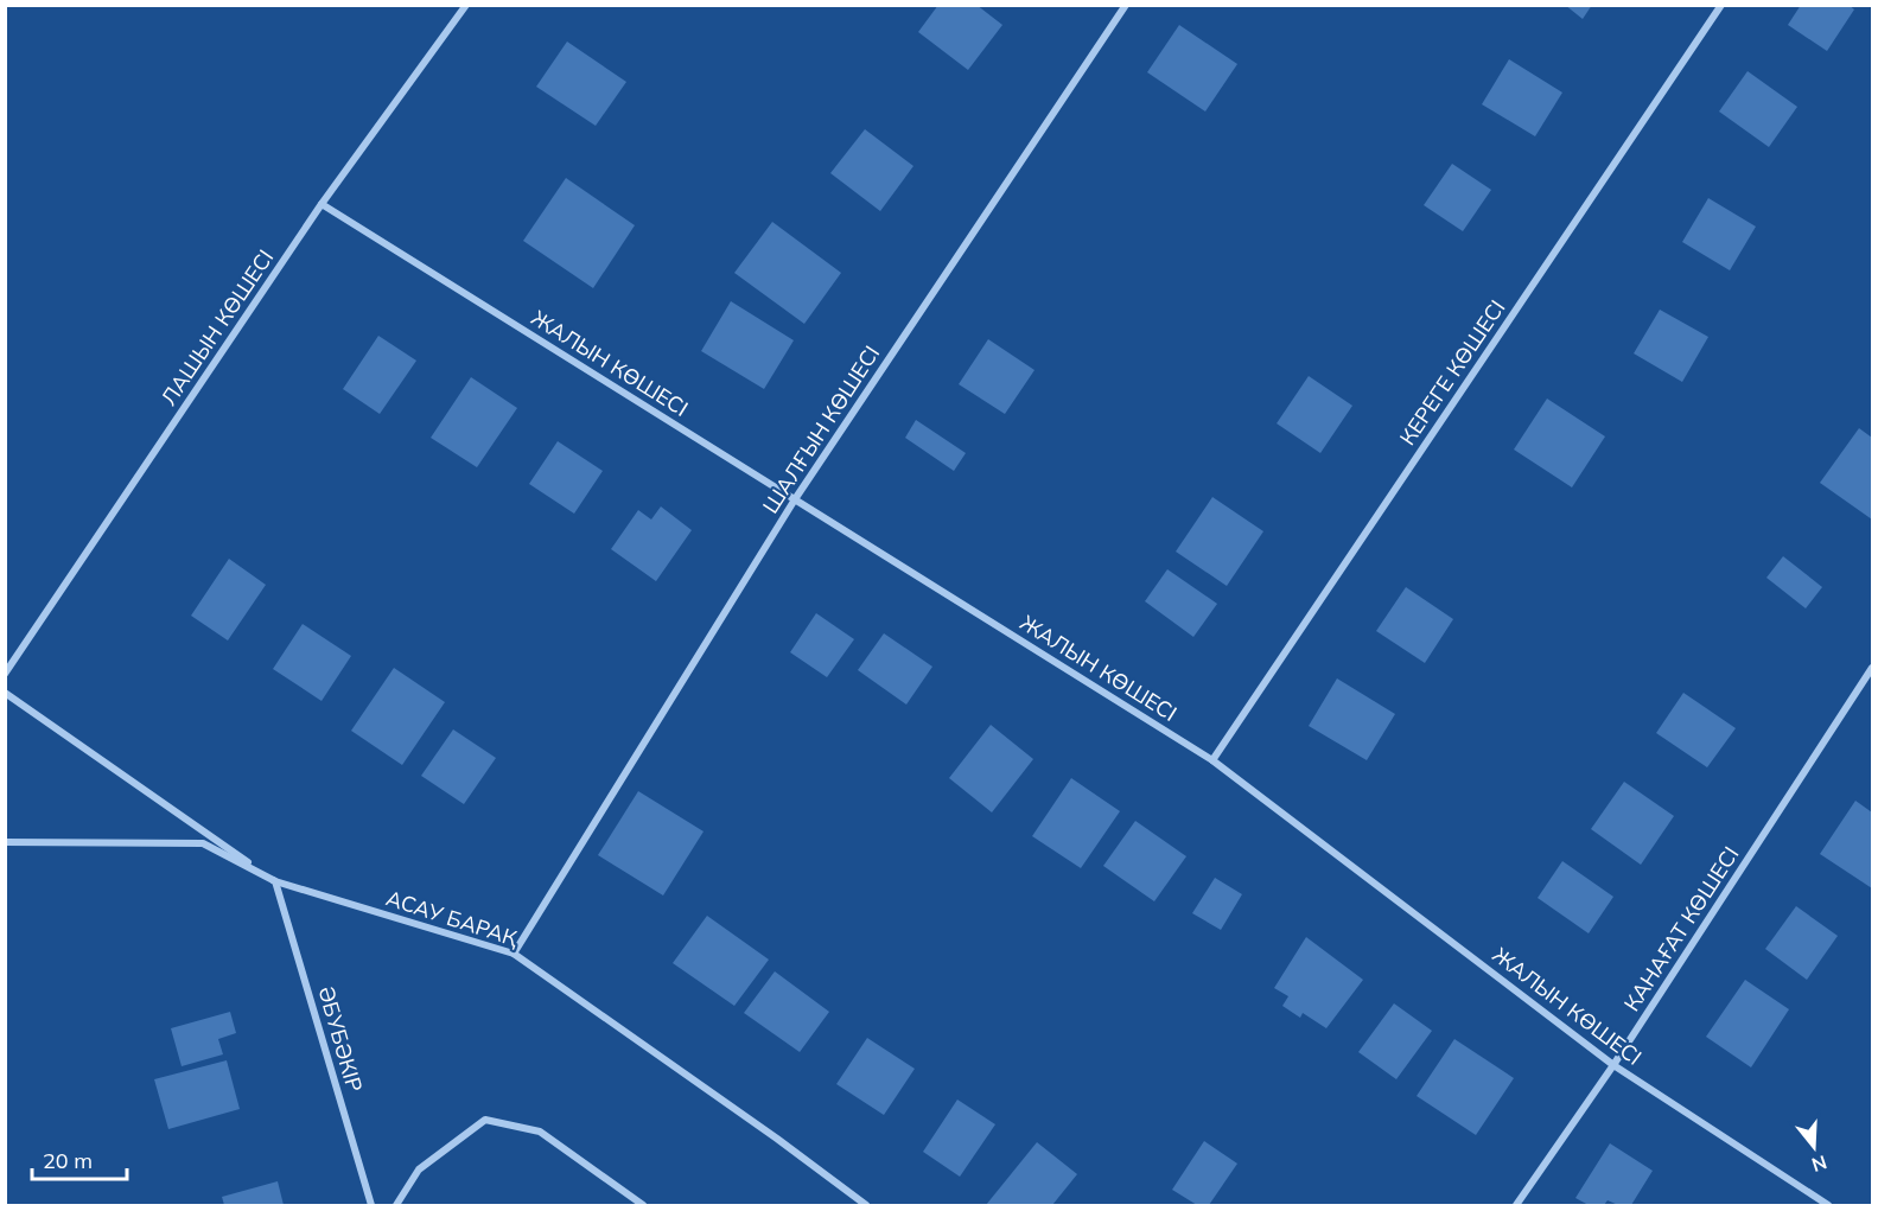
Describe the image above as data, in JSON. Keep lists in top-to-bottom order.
{
  "streets": {
    "street": [
      "ЛАШЫН КӨШЕСІ",
      "ЖАЛЫН КӨШЕСІ",
      "КЕРЕГЕ КӨШЕСІ",
      "ШАЛҒЫН КӨШЕСІ",
      "АСАУ БАРАҚ",
      "КАНАҒАТ КӨШЕСІ",
      "ӘБУБӘКІР"
    ]
  },
  "crossings": [
    ["ЛАШЫН КӨШЕСІ", "ЖАЛЫН КӨШЕСІ"],
    ["ЖАЛЫН КӨШЕСІ", "КЕРЕГЕ КӨШЕСІ"],
    ["ЖАЛЫН КӨШЕСІ", "ШАЛҒЫН КӨШЕСІ"],
    ["ЖАЛЫН КӨШЕСІ", "КАНАҒАТ КӨШЕСІ"],
    ["ШАЛҒЫН КӨШЕСІ", "АСАУ БАРАҚ"],
    ["АСАУ БАРАҚ", "ӘБУБӘКІР"]
  ],
  "scale_bar": "20 m",
  "north": "bottom"
}
